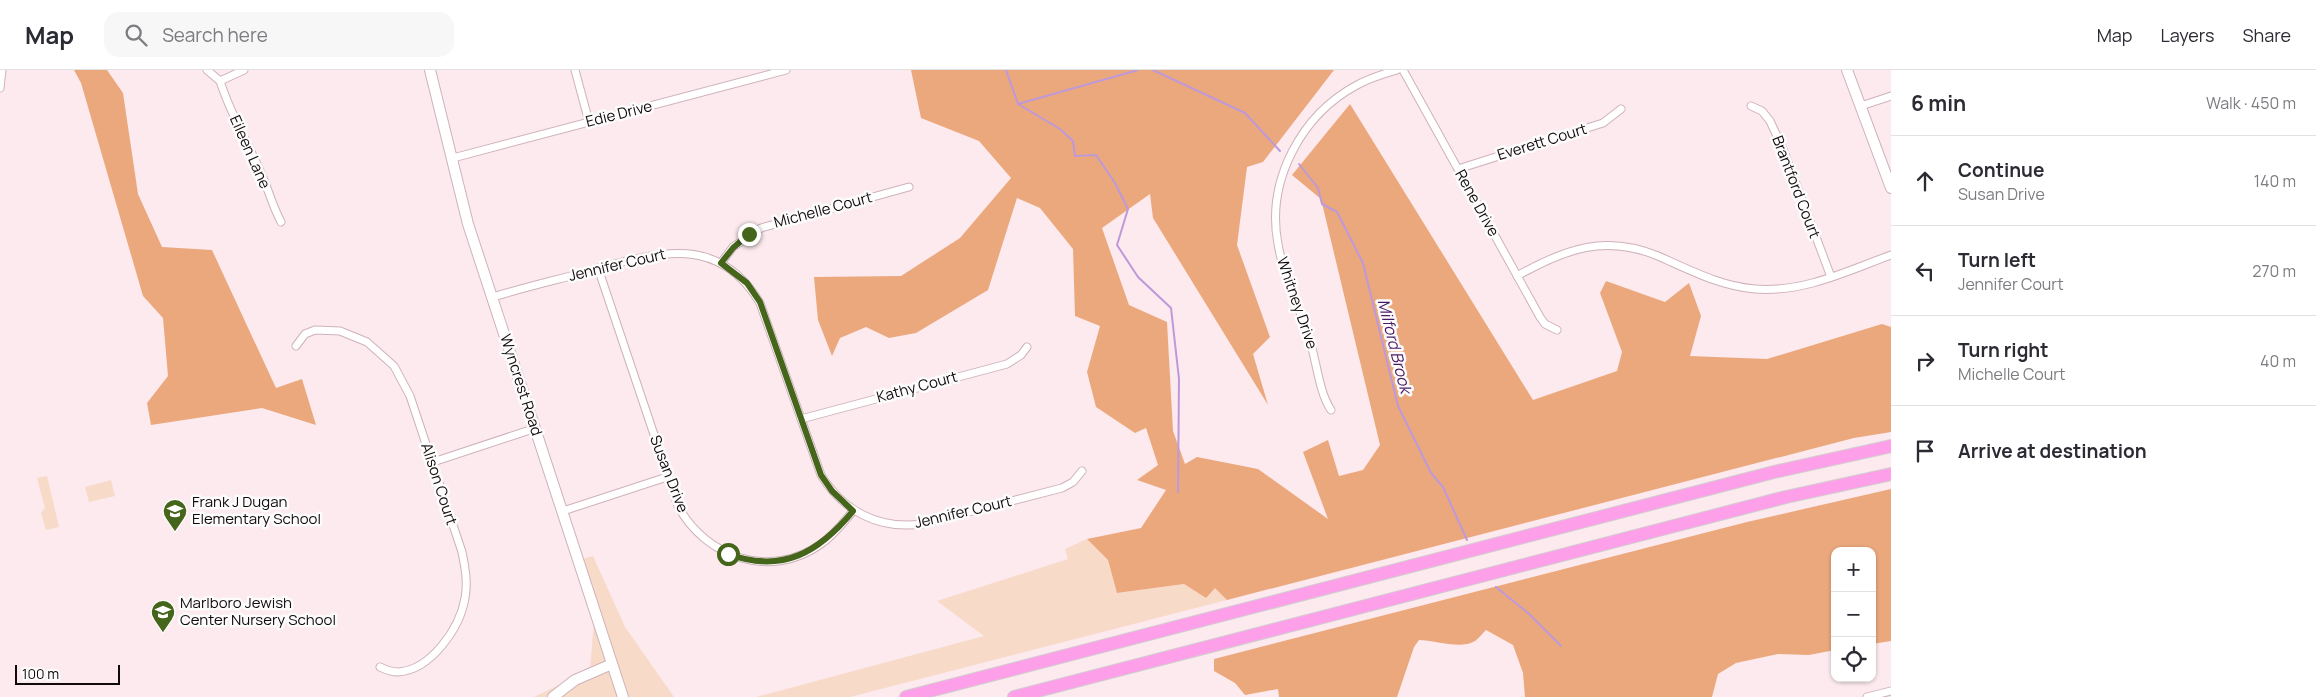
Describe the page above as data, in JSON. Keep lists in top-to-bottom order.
{
  "streets": {
    "street": [
      "Edie Drive",
      "Everett Court",
      "Eileen Lane",
      "Brantford Court",
      "Rene Drive",
      "Michelle Court",
      "Jennifer Court",
      "Whitney Drive",
      "Wyncrest Road",
      "Kathy Court",
      "Susan Drive",
      "Alison Court"
    ]
  },
  "crossings": [
    ["Edie Drive", "Wyncrest Road"],
    ["Everett Court", "Rene Drive"],
    ["Michelle Court", "Jennifer Court"],
    ["Jennifer Court", "Wyncrest Road"],
    ["Jennifer Court", "Kathy Court"],
    ["Jennifer Court", "Susan Drive"]
  ],
  "water": ["Milford Brook"],
  "places": {
    "school or university": ["Frank J Dugan Elementary School", "Marlboro Jewish Center Nursery School"]
  },
  "scale_bar": "100 m",
  "page": {
    "header": "Map",
    "search": "Search here",
    "nav": ["Map", "Layers", "Share"],
    "heading": ["6 min", "Walk · 450 m"],
    "list": [
      ["Continue", "Susan Drive", "140 m"],
      ["Turn left", "Jennifer Court", "270 m"],
      ["Turn right", "Michelle Court", "40 m"],
      "Arrive at destination"
    ],
    "map_buttons": ["+", "−"],
    "scale": "100 m"
  }
}
